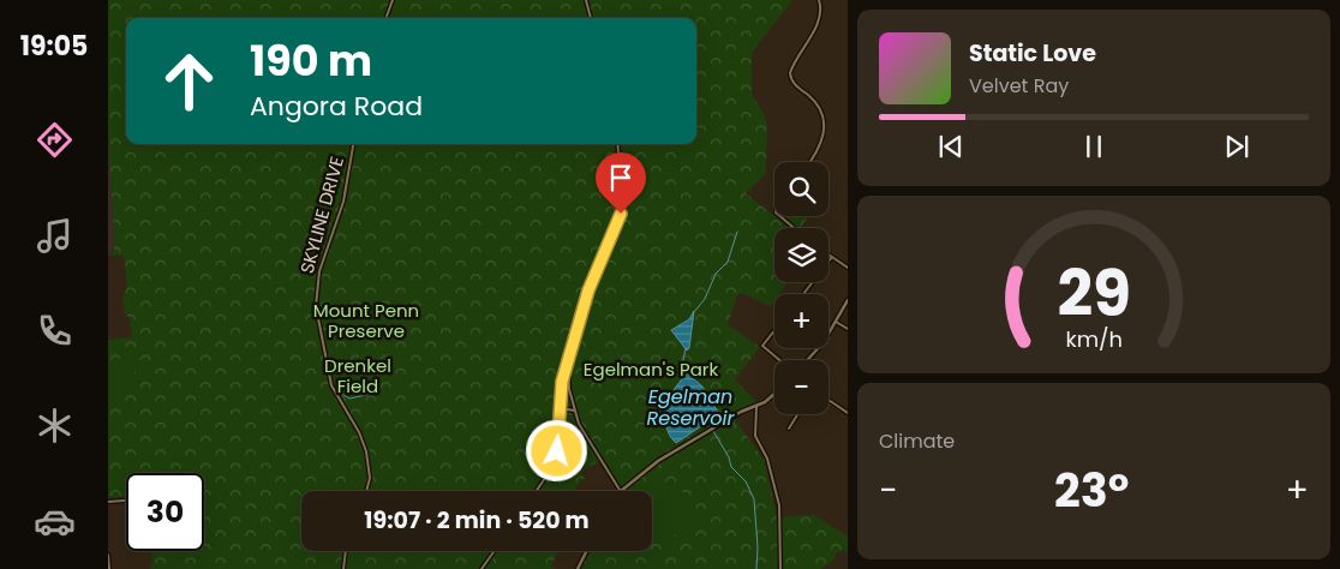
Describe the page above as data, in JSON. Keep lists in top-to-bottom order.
{
  "streets": {
    "street": ["SKYLINE DRIVE"]
  },
  "water": ["Egelman Reservoir"],
  "parks": ["Mount Penn Preserve", "Drenkel Field", "Egelman's Park"],
  "page": {
    "tabs": "19:05",
    "turn": ["190 m", "Angora Road"],
    "song": ["Static Love", "Velvet Ray"],
    "map_buttons": ["+", "−"],
    "tile": "Climate",
    "heat": ["−", "23°", "+"],
    "limit": "30",
    "trip": "19:07 · 2 min · 520 m",
    "gauge": ["29", "km/h"]
  }
}
